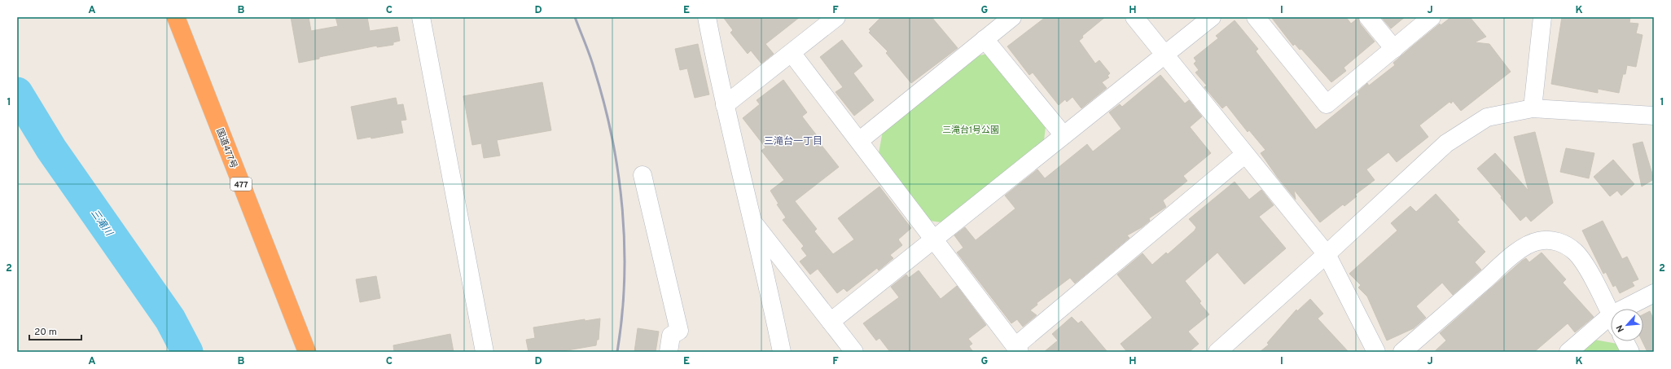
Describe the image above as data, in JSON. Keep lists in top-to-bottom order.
{
  "streets": {
    "highway": ["国道477号", "477"]
  },
  "districts": ["三滝台一丁目"],
  "water": ["三滝川"],
  "parks": ["三滝台1号公園"],
  "scale_bar": "20 m",
  "north": "bottom left",
  "grid": {
    "columns": [
      "A",
      "B",
      "C",
      "D",
      "E",
      "F",
      "G",
      "H",
      "I",
      "J",
      "K"
    ],
    "rows": ["1", "2"]
  }
}
